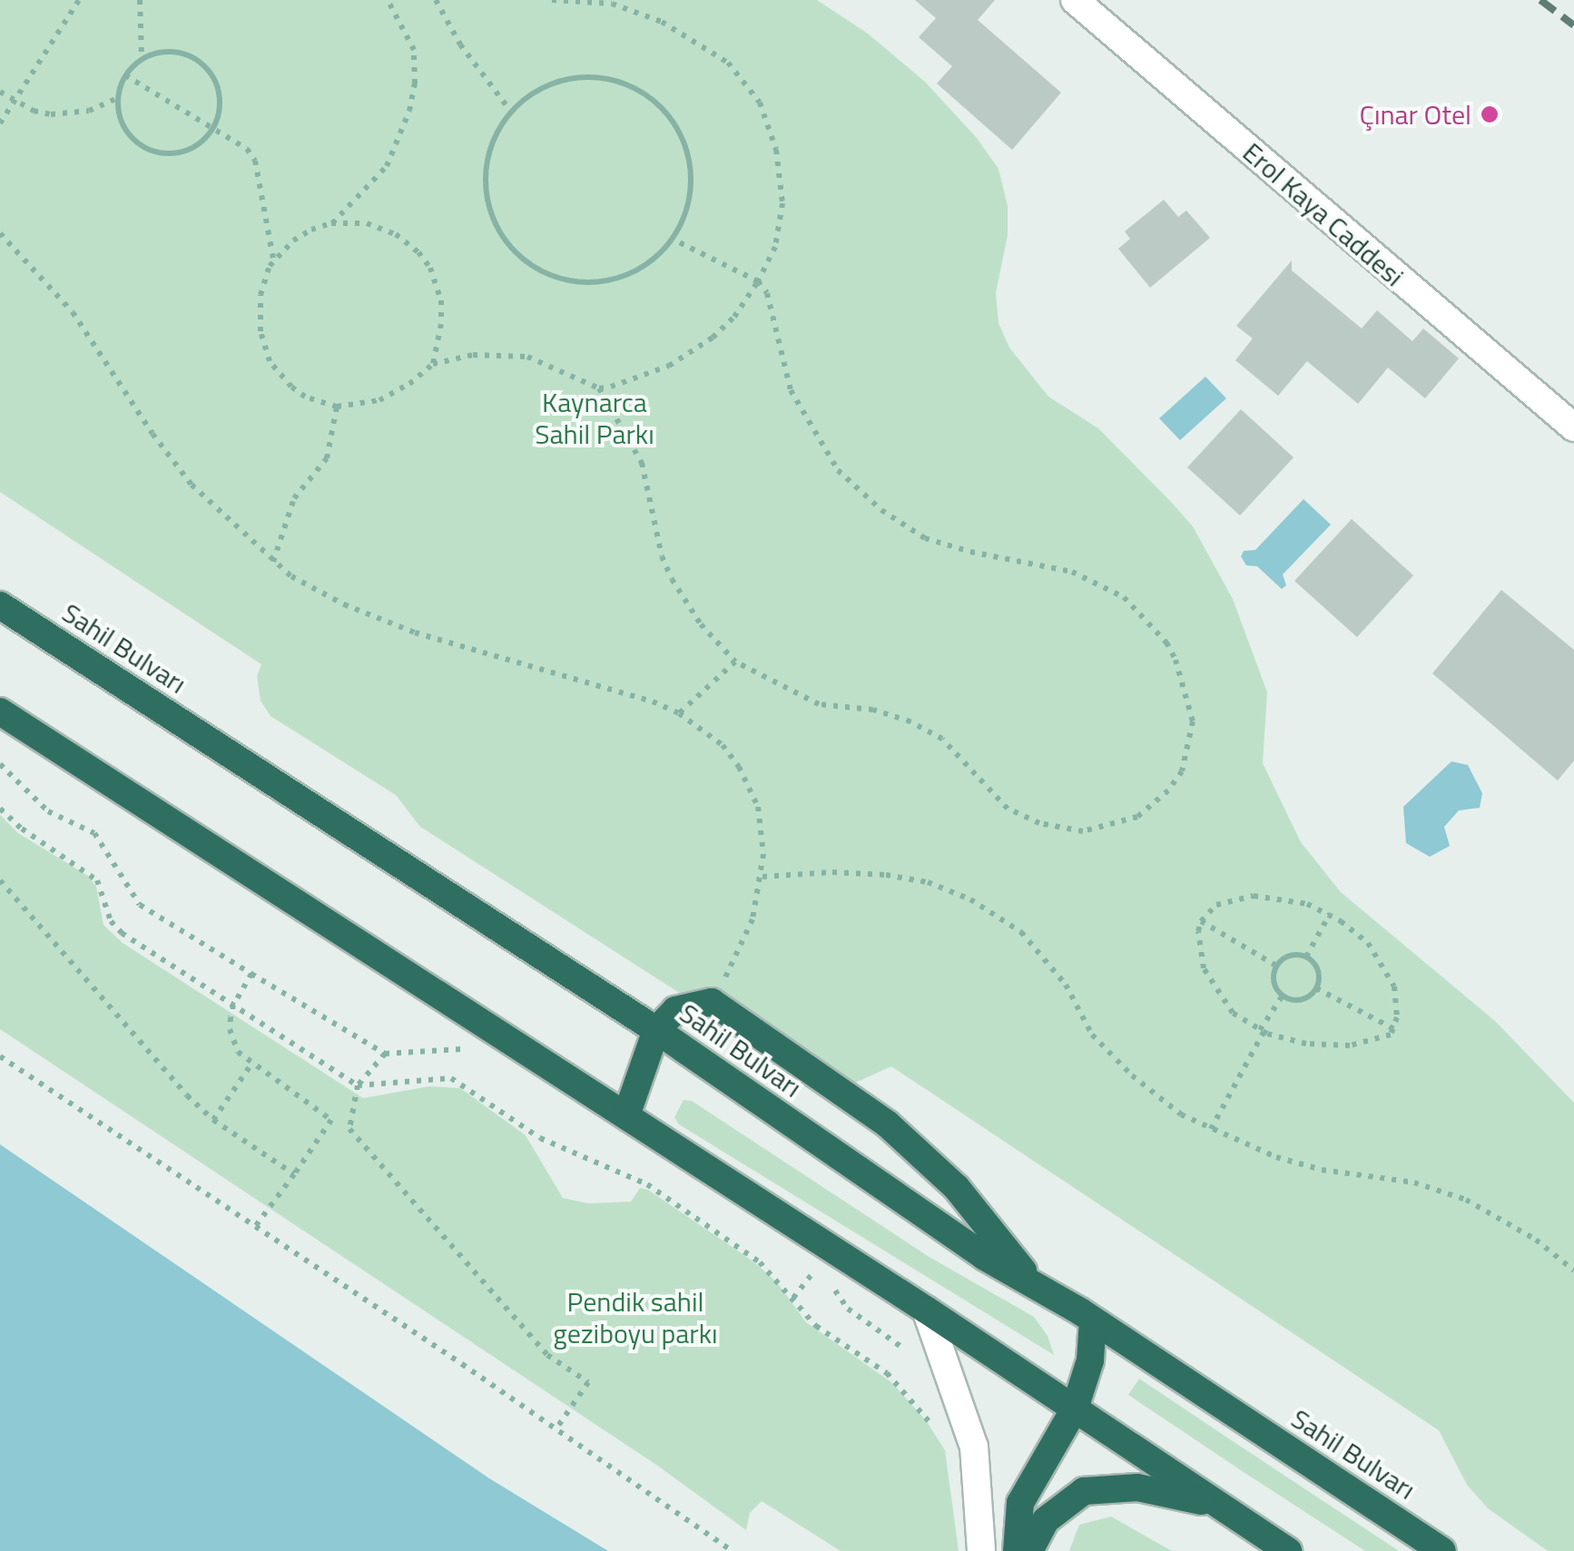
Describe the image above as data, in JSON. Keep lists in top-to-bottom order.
{
  "streets": {
    "highway": ["Sahil Bulvarı"],
    "street": ["Erol Kaya Caddesi"]
  },
  "parks": ["Kaynarca Sahil Parkı", "Pendik sahil geziboyu parkı"],
  "places": ["Çınar Otel"]
}
